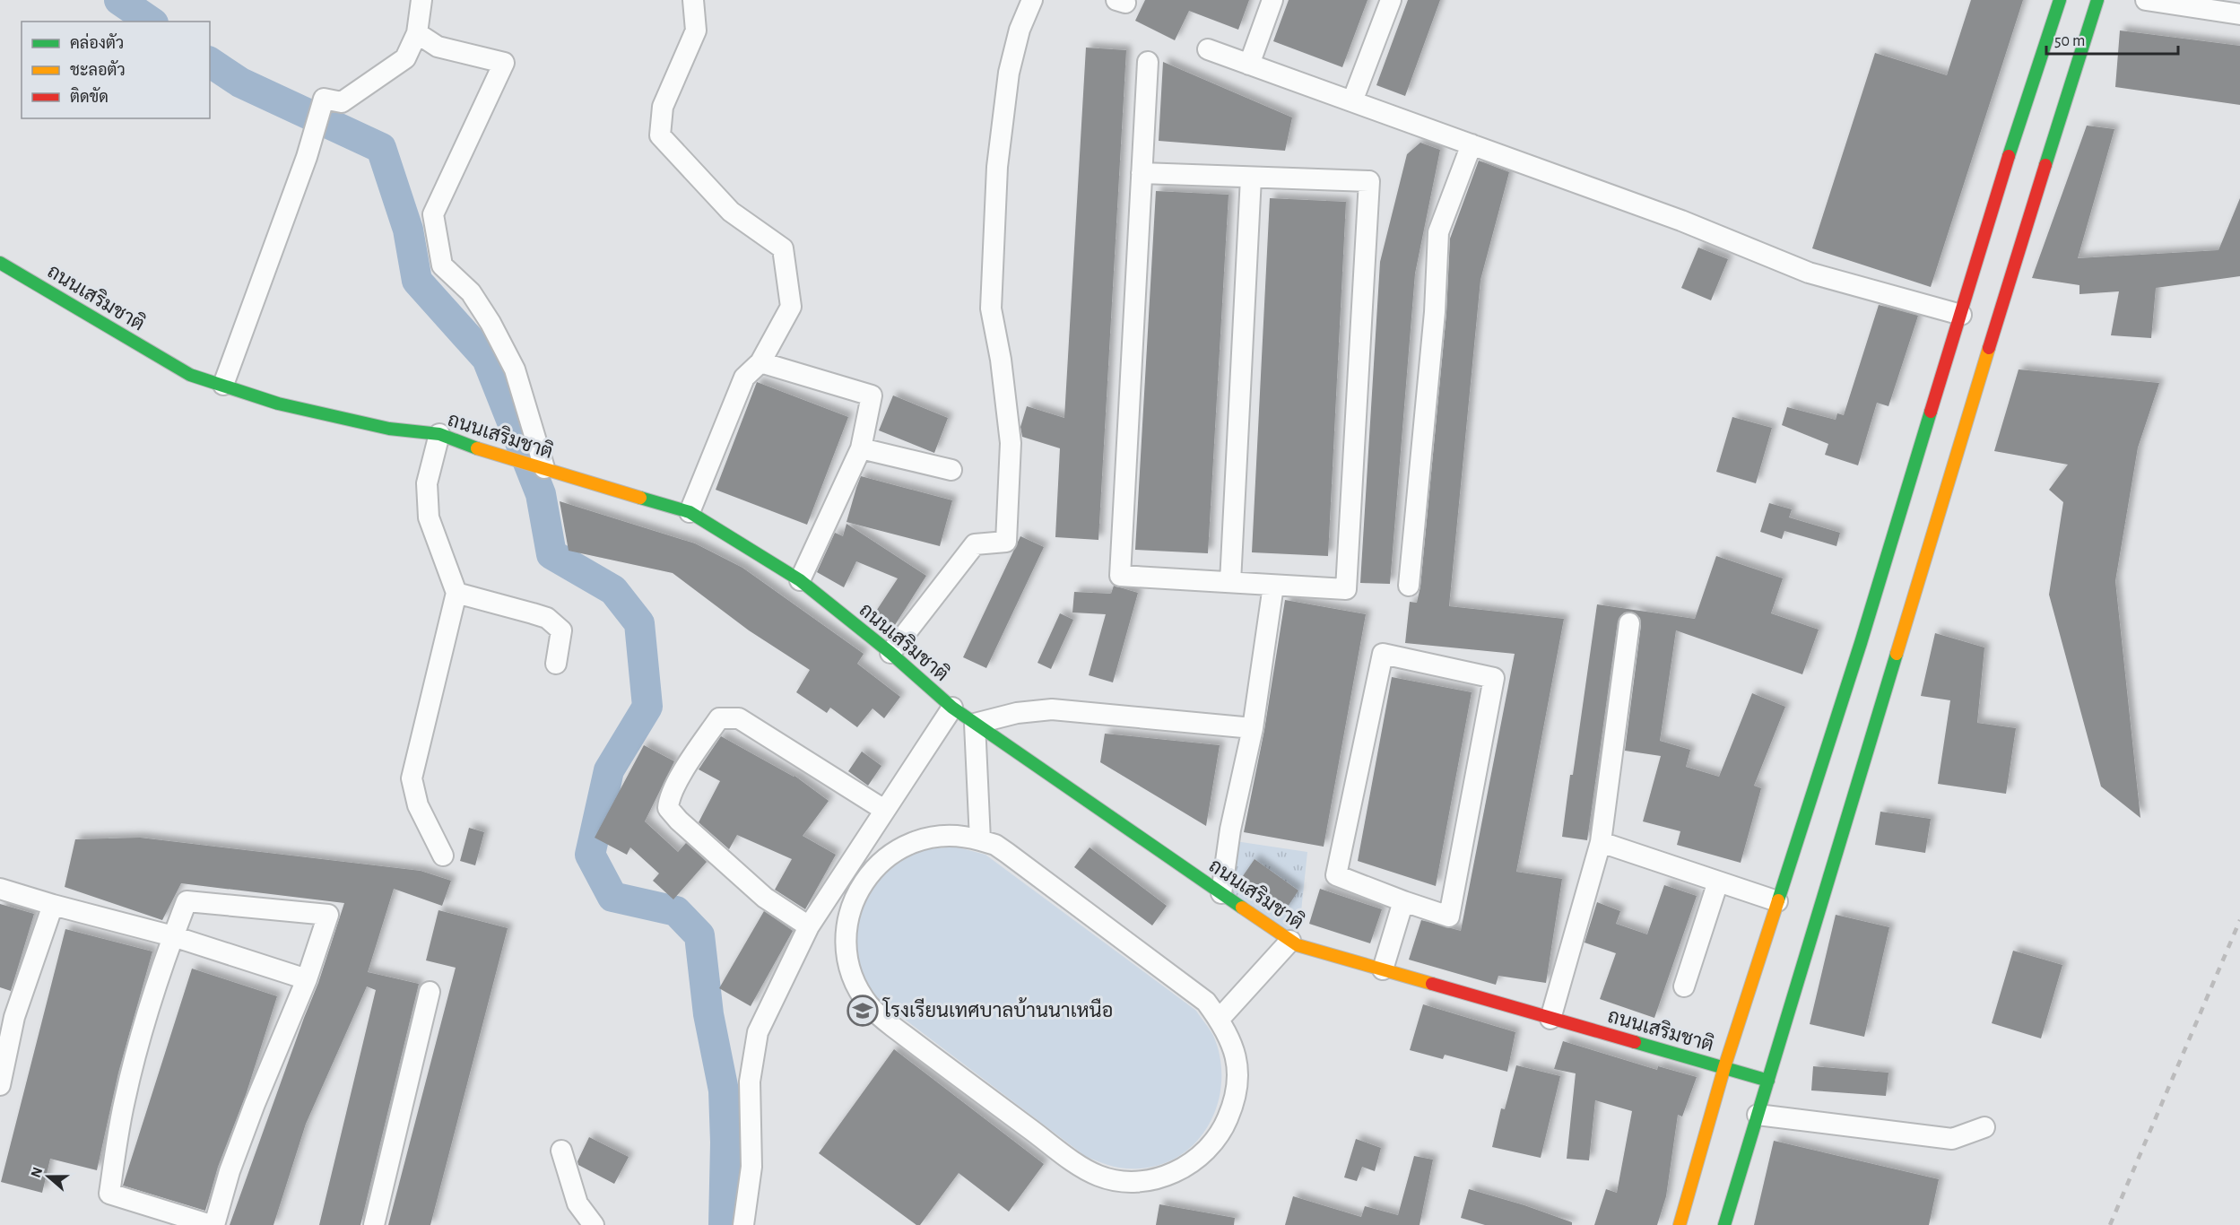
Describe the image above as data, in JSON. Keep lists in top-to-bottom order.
{
  "streets": {
    "main road": ["ถนนเสริมชาติ"]
  },
  "places": {
    "school or university": ["โรงเรียนเทศบาลบ้านนาเหนือ"]
  },
  "legend": ["คล่องตัว", "ชะลอตัว", "ติดขัด"],
  "scale_bar": "50 m",
  "north": "left"
}
